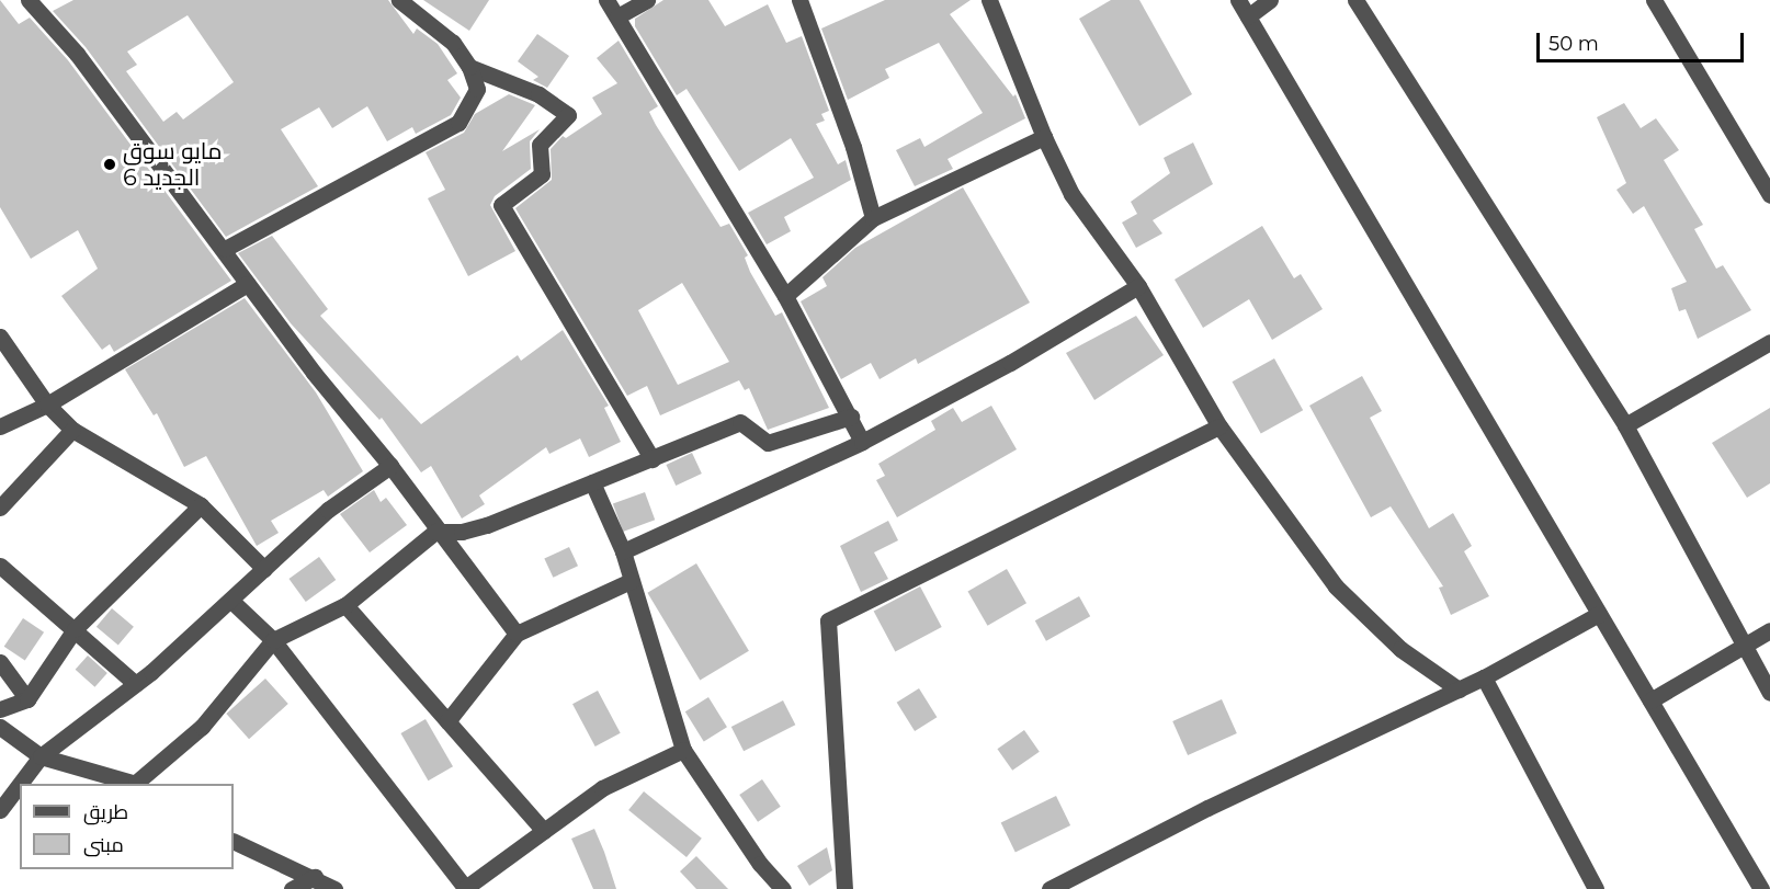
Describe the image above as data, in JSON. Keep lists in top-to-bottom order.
{
  "places": ["مايو سوق 6 الجديد"],
  "legend": ["طريق", "مبنى"],
  "scale_bar": "50 m"
}
